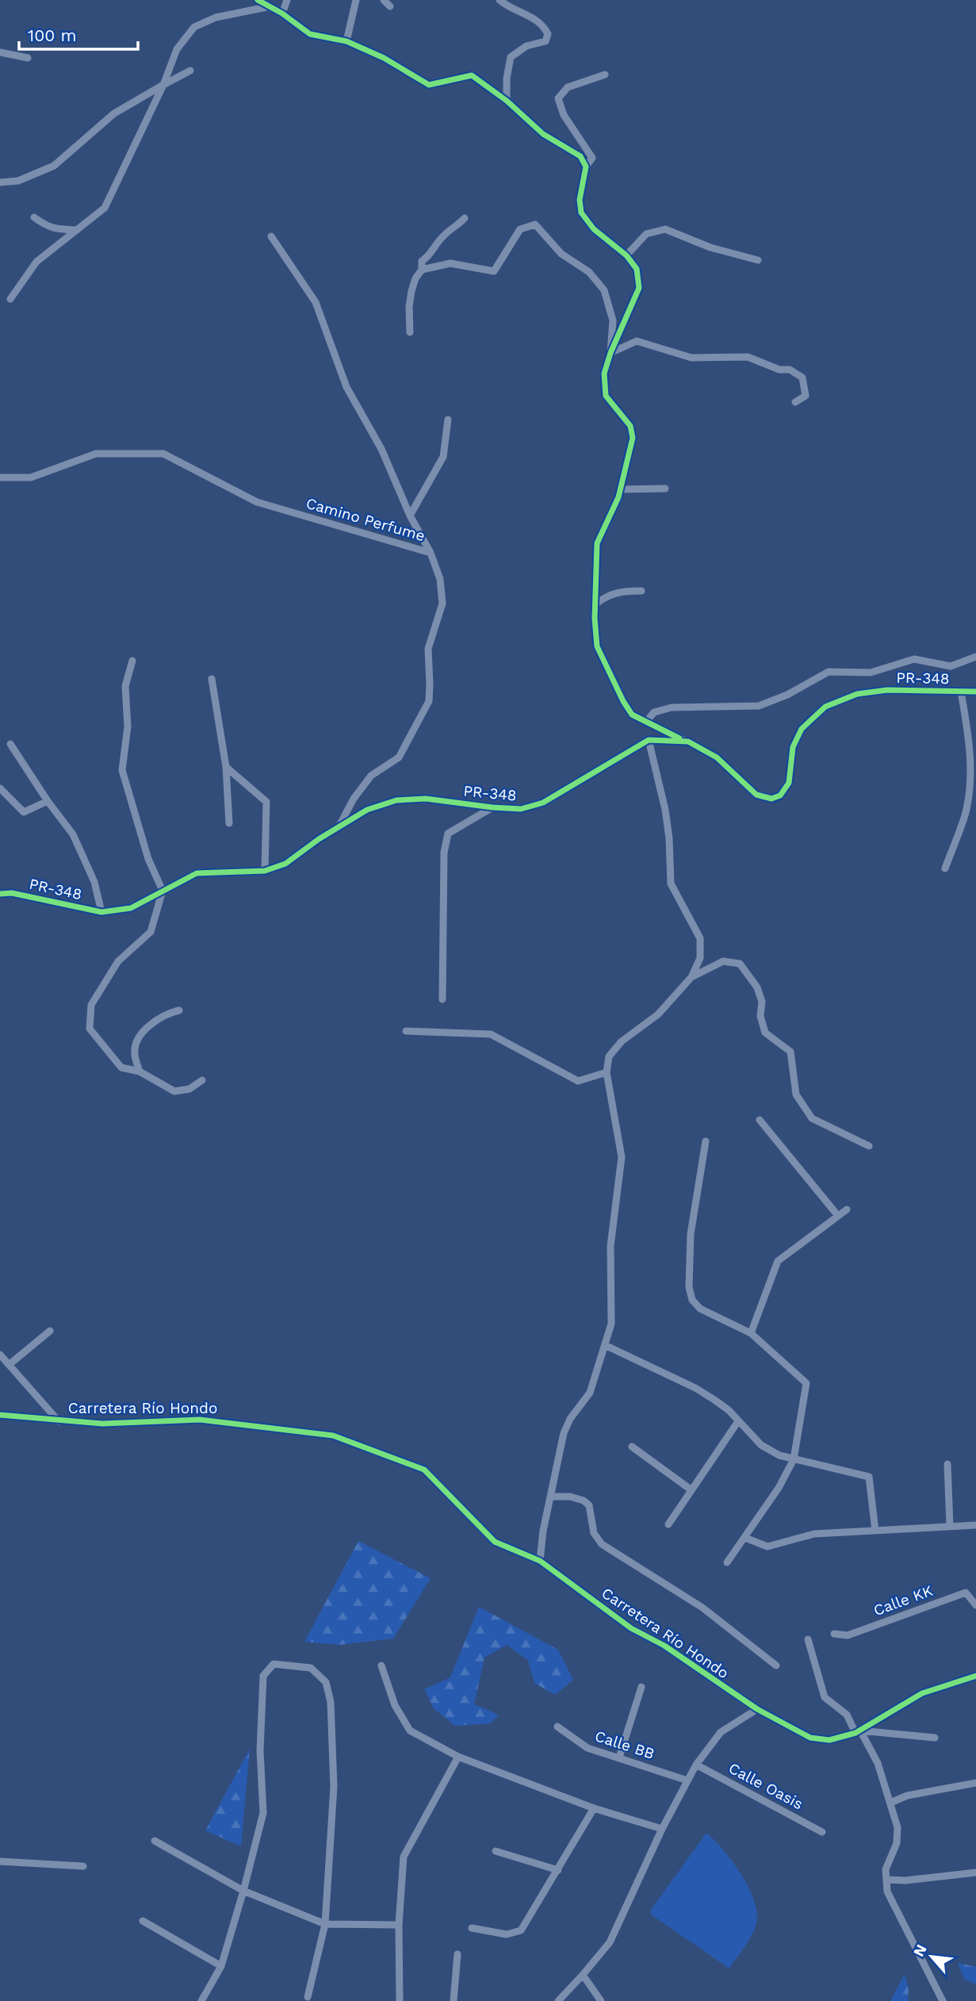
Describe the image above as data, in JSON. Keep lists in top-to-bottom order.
{
  "streets": {
    "street": [
      "Camino Perfume",
      "PR-348",
      "Carretera Río Hondo",
      "Calle KK",
      "Calle BB",
      "Calle Oasis"
    ]
  },
  "crossings": [
    ["Camino Perfume", "PR-348"]
  ],
  "scale_bar": "100 m",
  "north": "top left"
}
